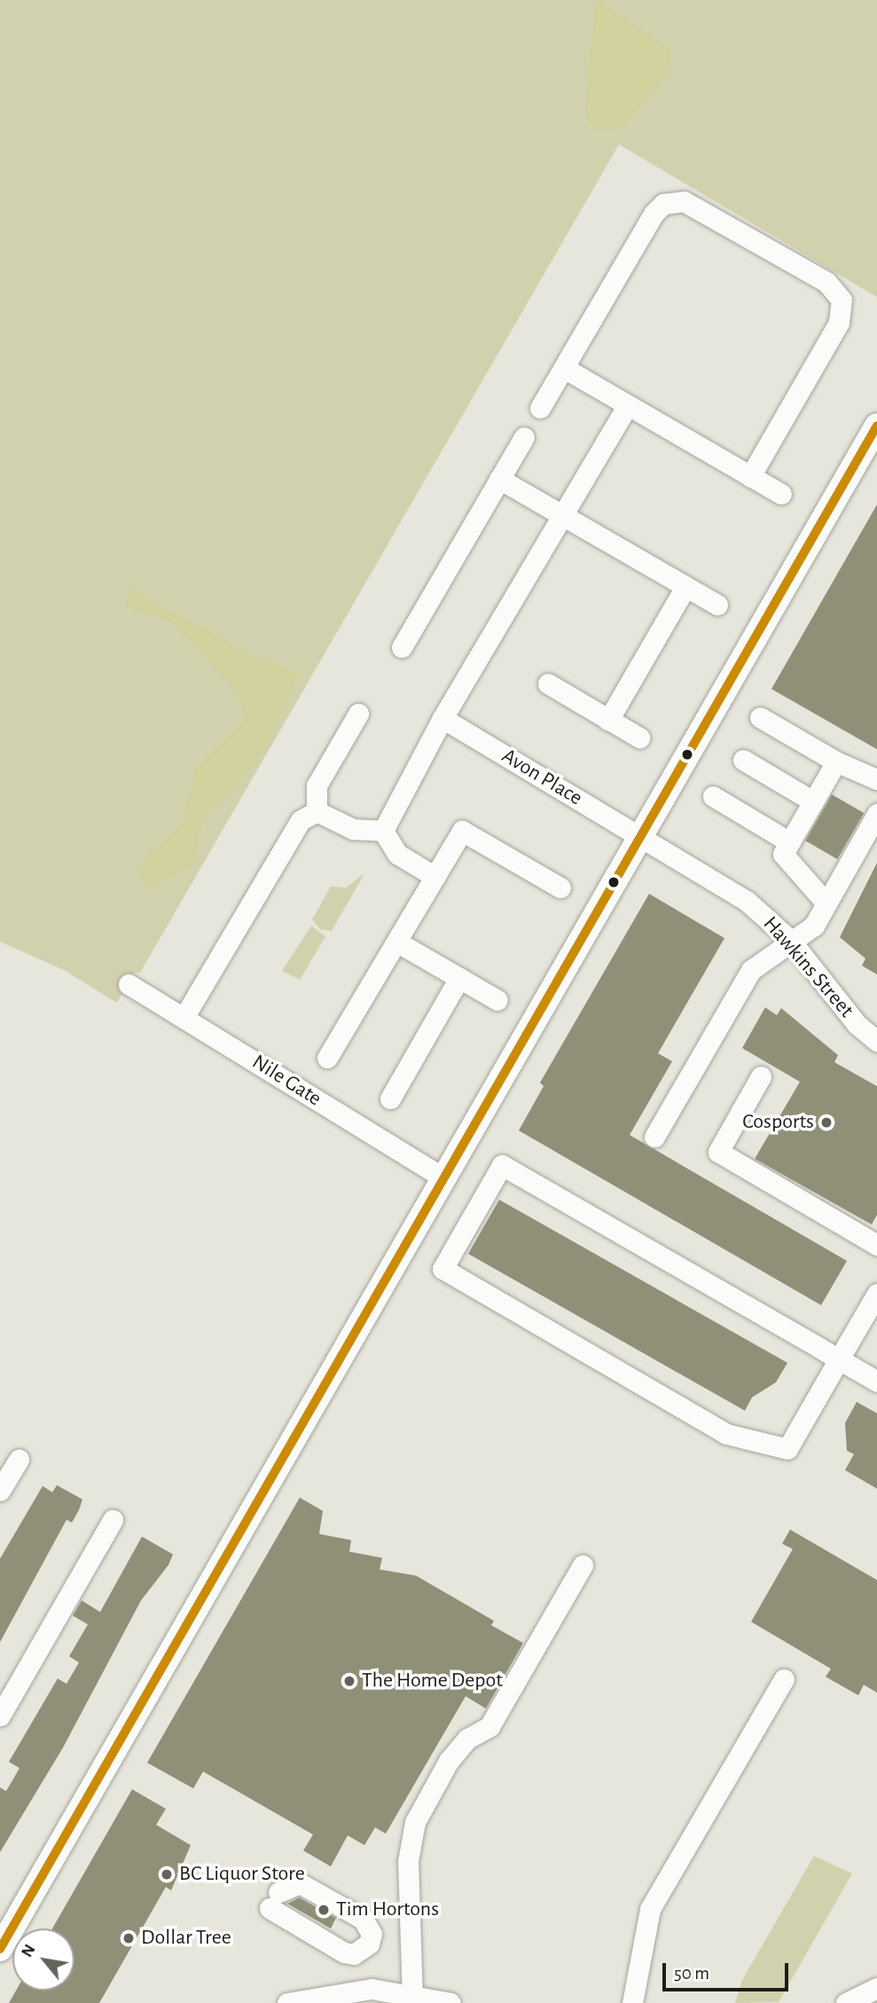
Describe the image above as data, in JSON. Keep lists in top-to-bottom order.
{
  "streets": {
    "street": ["Avon Place", "Hawkins Street", "Nile Gate"]
  },
  "crossings": [
    ["Avon Place", "Hawkins Street"]
  ],
  "places": [
    "Cosports",
    "The Home Depot",
    "BC Liquor Store",
    "Tim Hortons",
    "Dollar Tree"
  ],
  "scale_bar": "50 m",
  "north": "top left"
}
